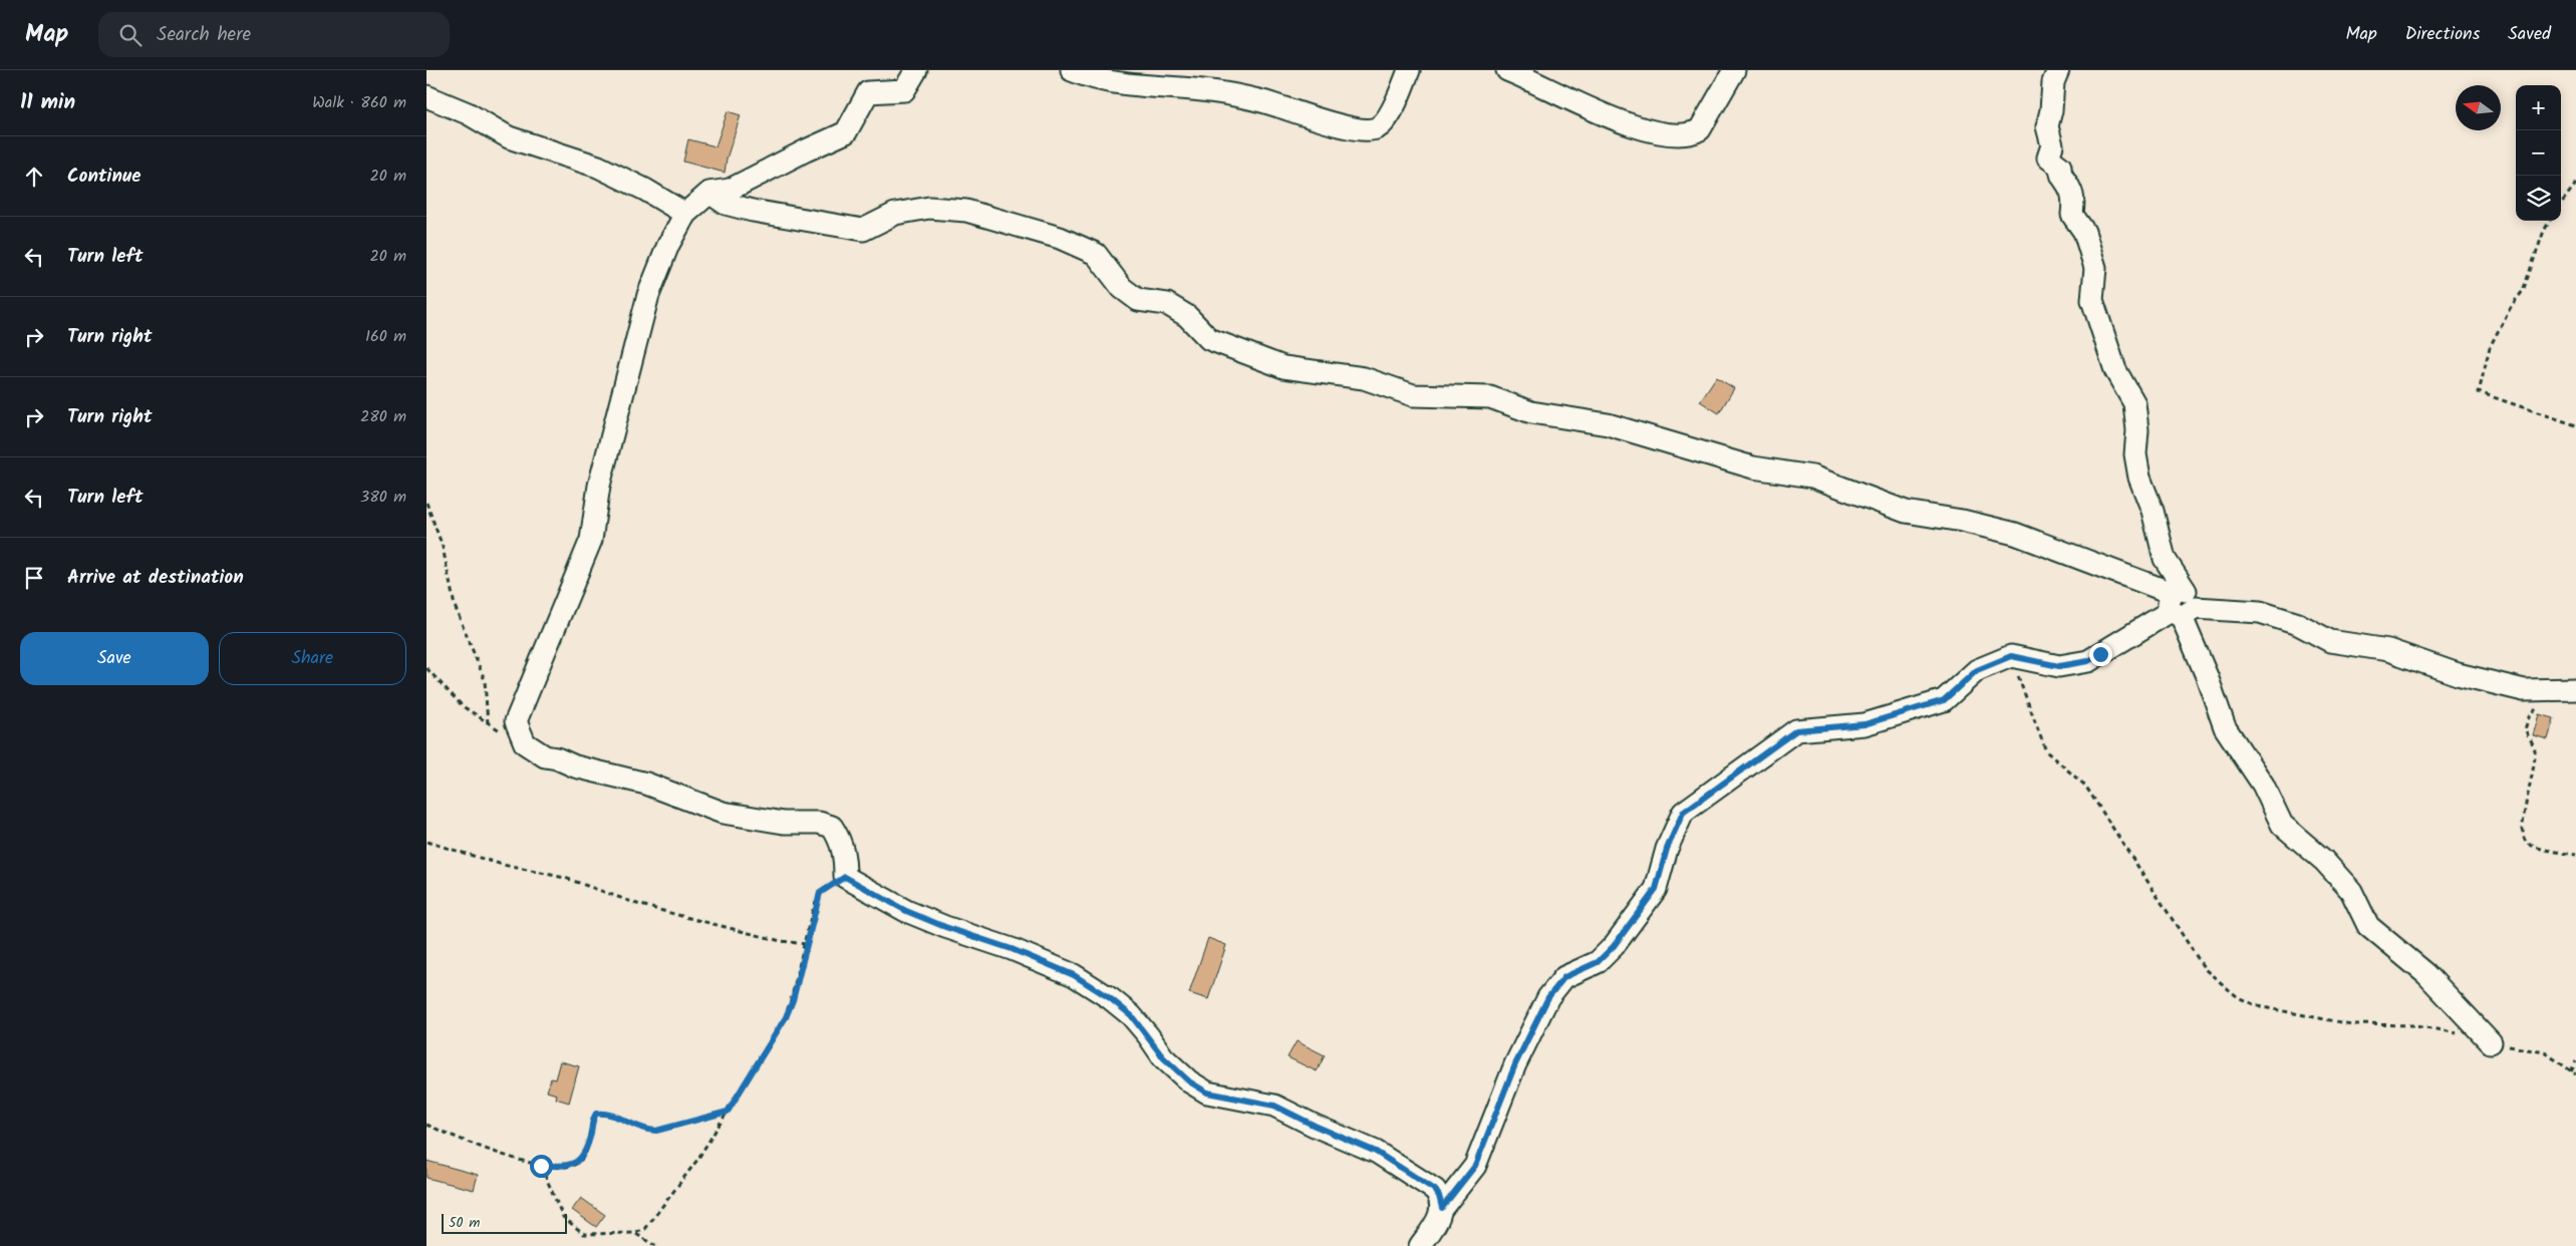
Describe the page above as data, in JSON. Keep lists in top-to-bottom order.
{
  "scale_bar": "50 m",
  "north": "left",
  "page": {
    "header": "Map",
    "search": "Search here",
    "nav": ["Map", "Directions", "Saved"],
    "heading": ["11 min", "Walk · 860 m"],
    "map_buttons": ["+", "−"],
    "list": [
      ["Continue", "20 m"],
      ["Turn left", "20 m"],
      ["Turn right", "160 m"],
      ["Turn right", "280 m"],
      ["Turn left", "380 m"],
      "Arrive at destination"
    ],
    "buttons": ["Save", "Share"],
    "scale": "50 m"
  }
}
